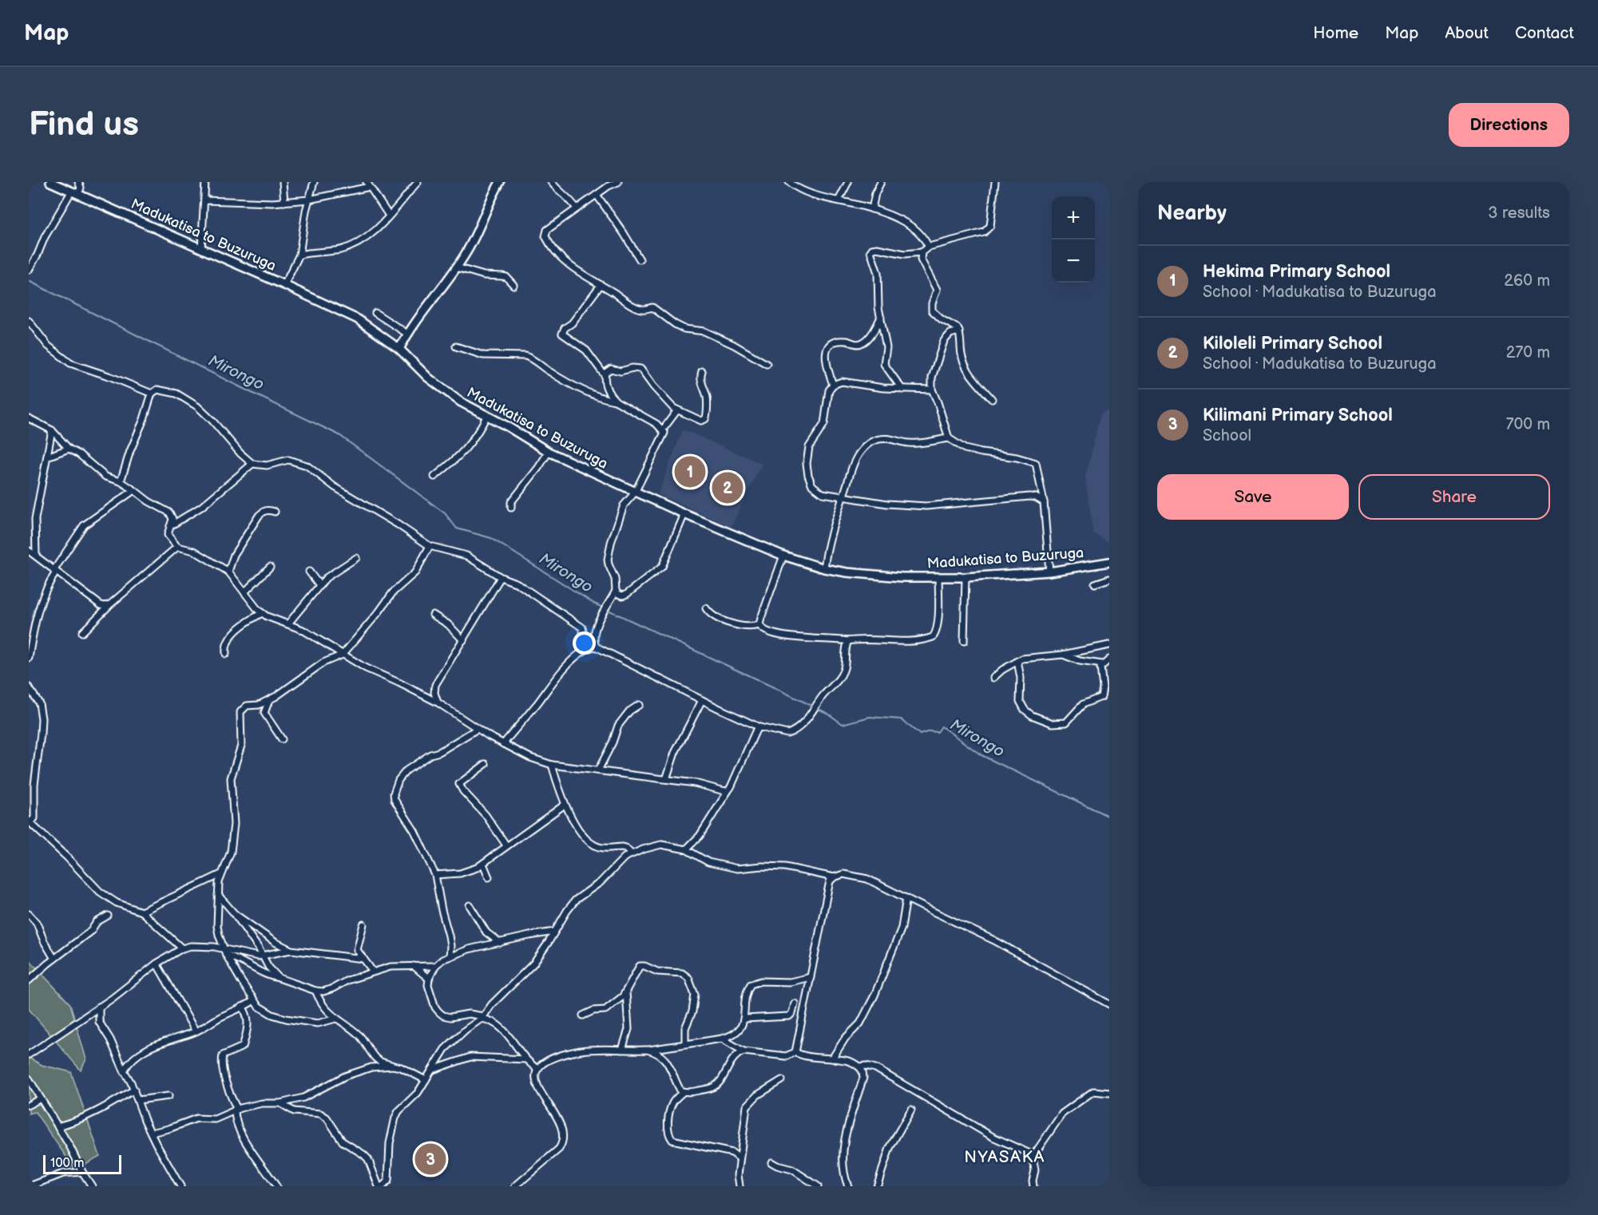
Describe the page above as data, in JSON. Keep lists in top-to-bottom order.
{
  "streets": {
    "main road": ["Madukatisa to Buzuruga"]
  },
  "districts": ["NYASAKA"],
  "water": ["Mirongo"],
  "scale_bar": "100 m",
  "page": {
    "header": "Map",
    "nav": [
      "Home",
      "Map",
      "About",
      "Contact"
    ],
    "buttons": [
      "Directions",
      ["Save", "Share"]
    ],
    "title": "Find us",
    "heading": ["Nearby", "3 results"],
    "map_buttons": ["+", "−"],
    "list": [
      {
        "mark": "1",
        "name": "Hekima Primary School",
        "note": "School · Madukatisa to Buzuruga",
        "value": "260 m"
      },
      {
        "mark": "2",
        "name": "Kiloleli Primary School",
        "note": "School · Madukatisa to Buzuruga",
        "value": "270 m"
      },
      {
        "mark": "3",
        "name": "Kilimani Primary School",
        "note": "School",
        "value": "700 m"
      }
    ],
    "pins": ["1", "2", "3"],
    "scale": "100 m"
  }
}
